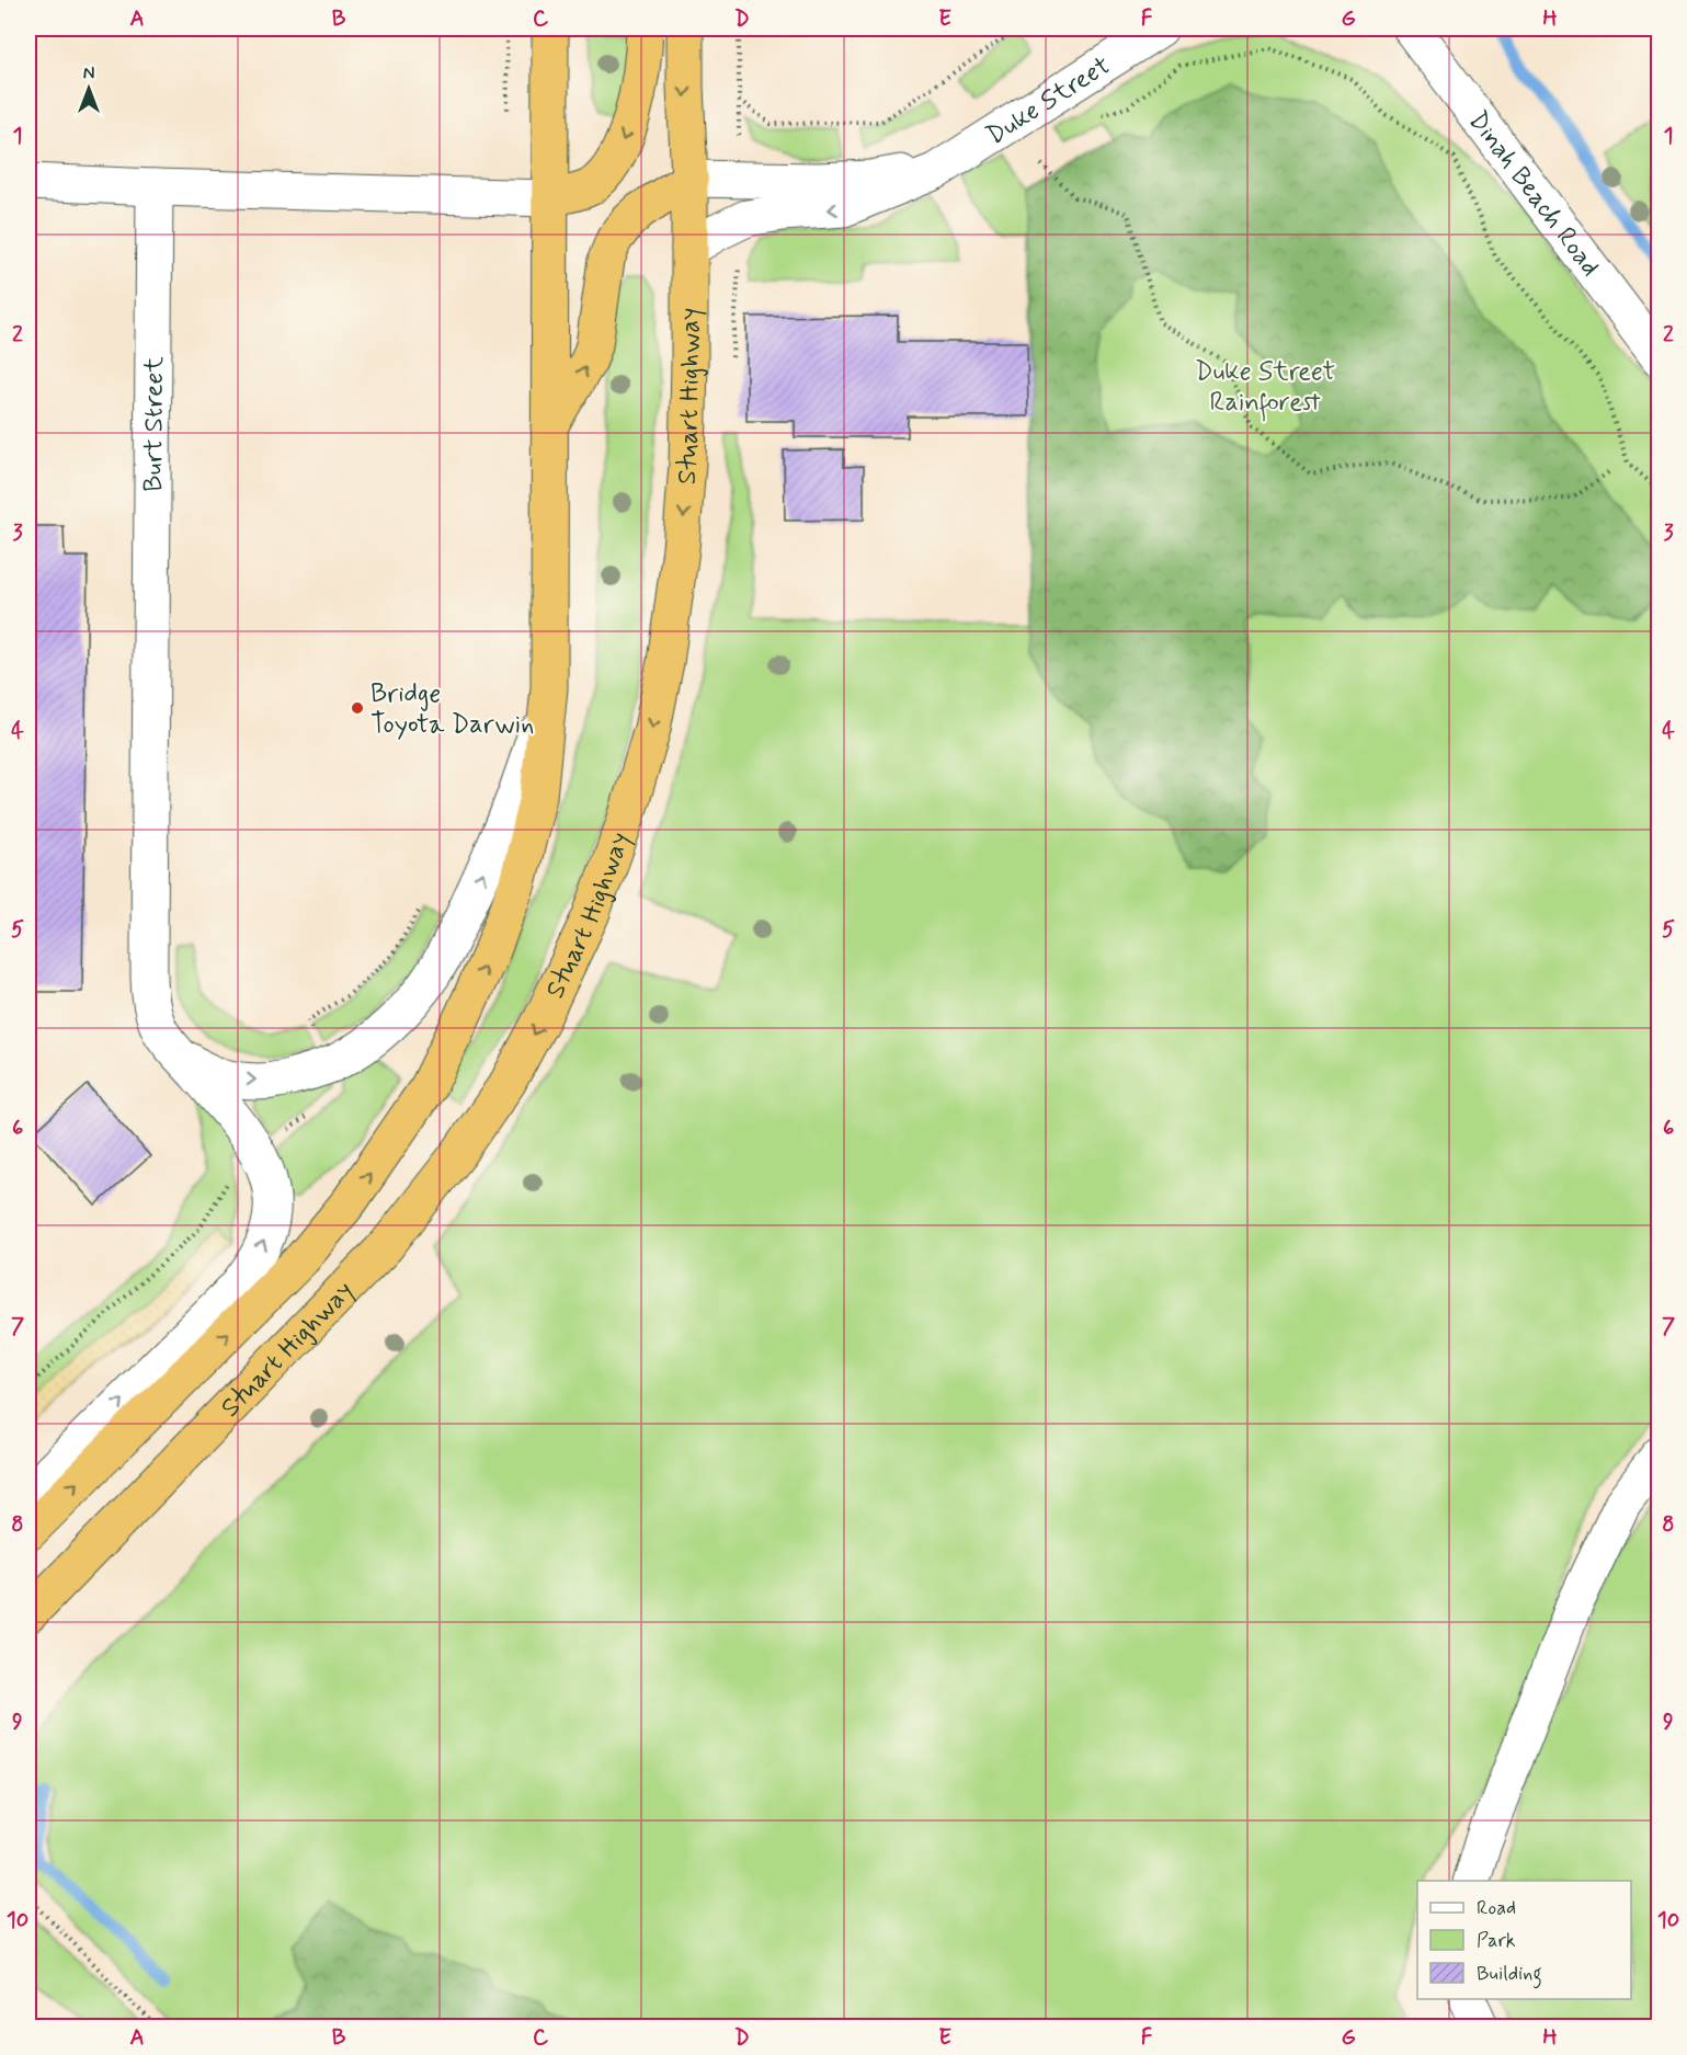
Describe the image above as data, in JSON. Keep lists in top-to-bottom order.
{
  "streets": {
    "highway": ["Stuart Highway"],
    "street": ["Duke Street", "Dinah Beach Road", "Burt Street"]
  },
  "crossings": [
    ["Duke Street", "Stuart Highway"]
  ],
  "parks": ["Duke Street Rainforest"],
  "places": ["Bridge Toyota Darwin"],
  "legend": ["Road", "Park", "Building"],
  "north": "top",
  "grid": {
    "columns": [
      "A",
      "B",
      "C",
      "D",
      "E",
      "F",
      "G",
      "H"
    ],
    "rows": [
      "1",
      "2",
      "3",
      "4",
      "5",
      "6",
      "7",
      "8",
      "9",
      "10"
    ]
  }
}
